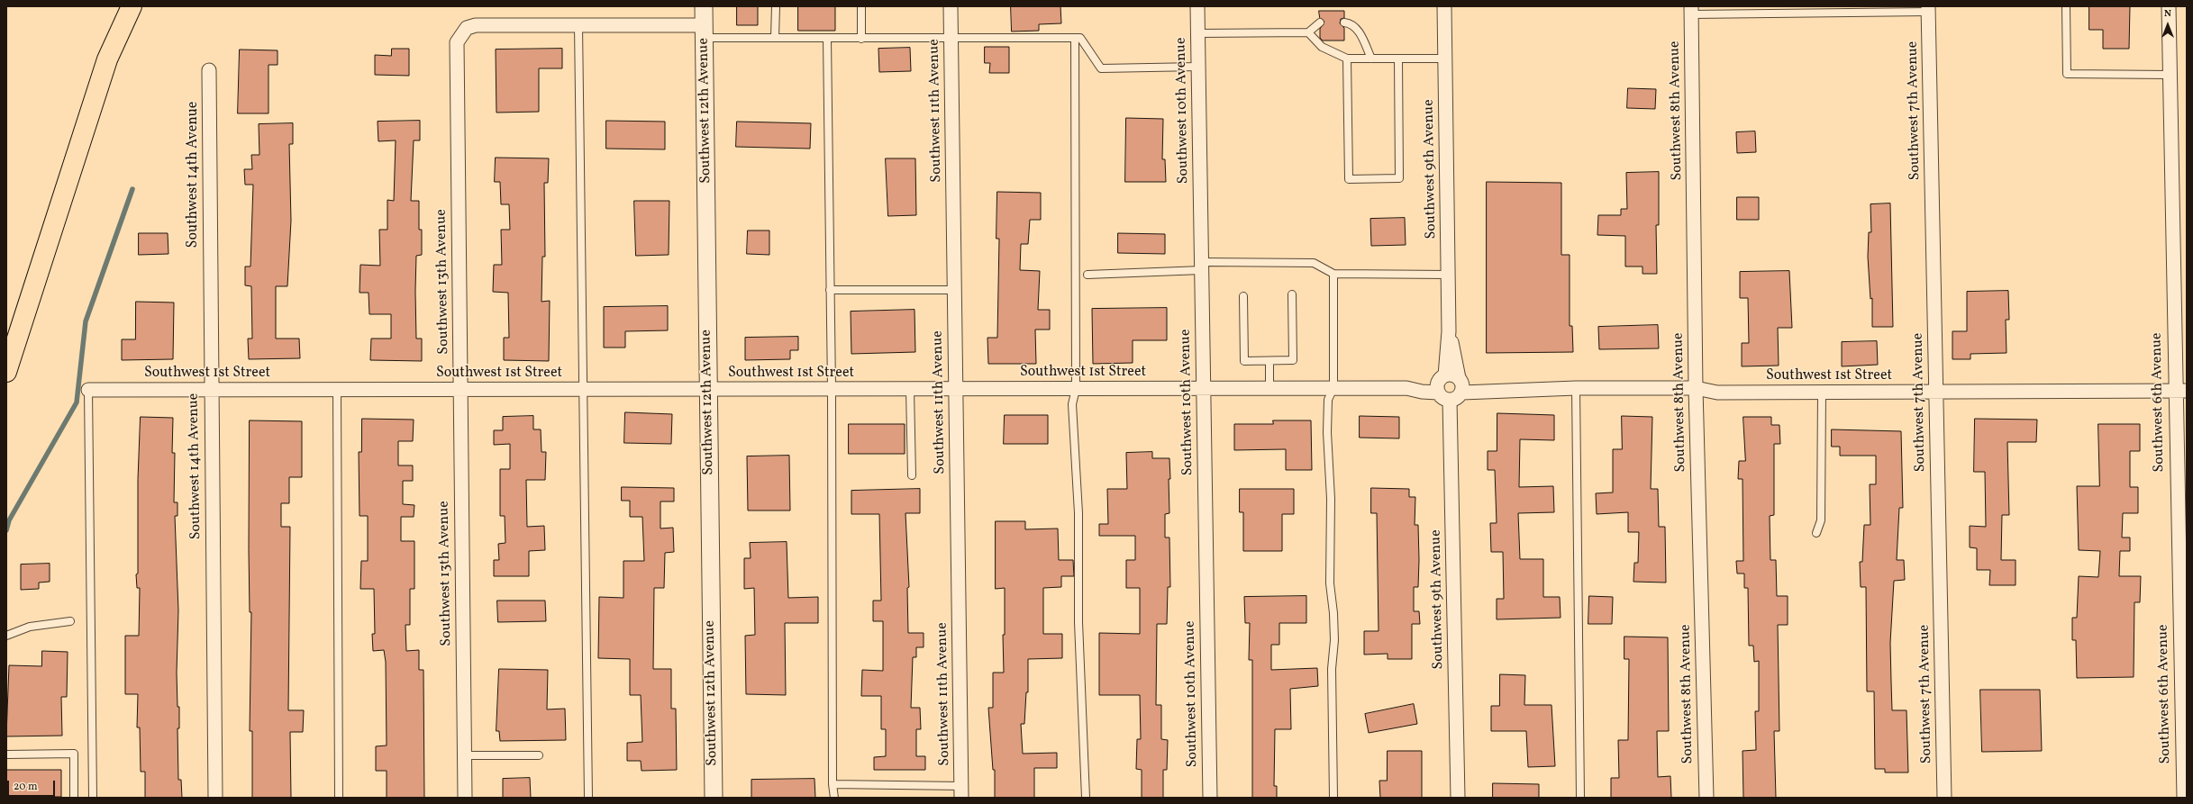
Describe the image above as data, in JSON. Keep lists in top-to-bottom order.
{
  "streets": {
    "street": [
      "Southwest 12th Avenue",
      "Southwest 11th Avenue",
      "Southwest 10th Avenue",
      "Southwest 8th Avenue",
      "Southwest 7th Avenue",
      "Southwest 9th Avenue",
      "Southwest 14th Avenue",
      "Southwest 13th Avenue",
      "Southwest 1st Street",
      "Southwest 6th Avenue"
    ]
  },
  "crossings": [
    ["Southwest 12th Avenue", "Southwest 13th Avenue"],
    ["Southwest 12th Avenue", "Southwest 1st Street"],
    ["Southwest 11th Avenue", "Southwest 1st Street"],
    ["Southwest 10th Avenue", "Southwest 1st Street"],
    ["Southwest 8th Avenue", "Southwest 1st Street"],
    ["Southwest 7th Avenue", "Southwest 1st Street"],
    ["Southwest 9th Avenue", "Southwest 1st Street"],
    ["Southwest 14th Avenue", "Southwest 1st Street"],
    ["Southwest 13th Avenue", "Southwest 1st Street"],
    ["Southwest 1st Street", "Southwest 6th Avenue"]
  ],
  "scale_bar": "20 m",
  "north": "top"
}
